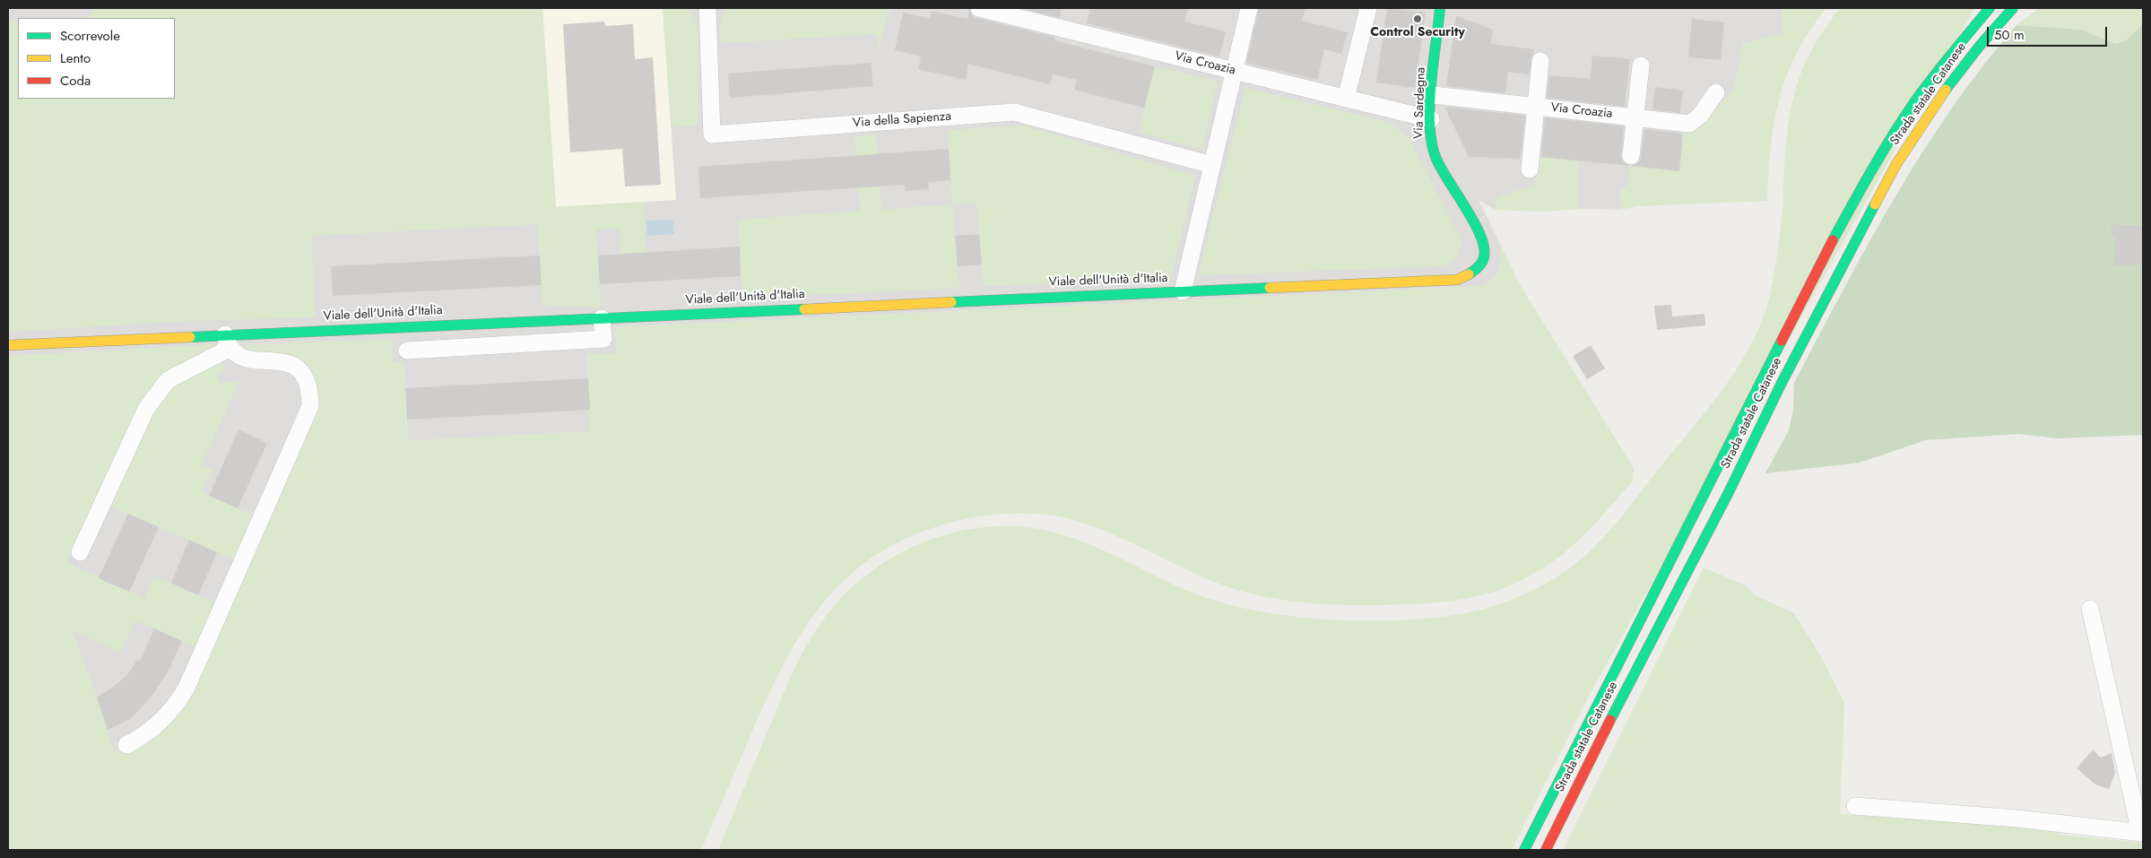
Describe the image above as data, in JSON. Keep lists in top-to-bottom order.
{
  "streets": {
    "main road": ["Strada statale Catanese", "Via Sardegna", "Viale dell'Unità d'Italia"],
    "street": ["Via Croazia", "Via della Sapienza"]
  },
  "crossings": [
    ["Via Croazia", "Via Sardegna"],
    ["Via Sardegna", "Viale dell'Unità d'Italia"]
  ],
  "places": ["Control Security"],
  "legend": ["Scorrevole", "Lento", "Coda"],
  "scale_bar": "50 m"
}
